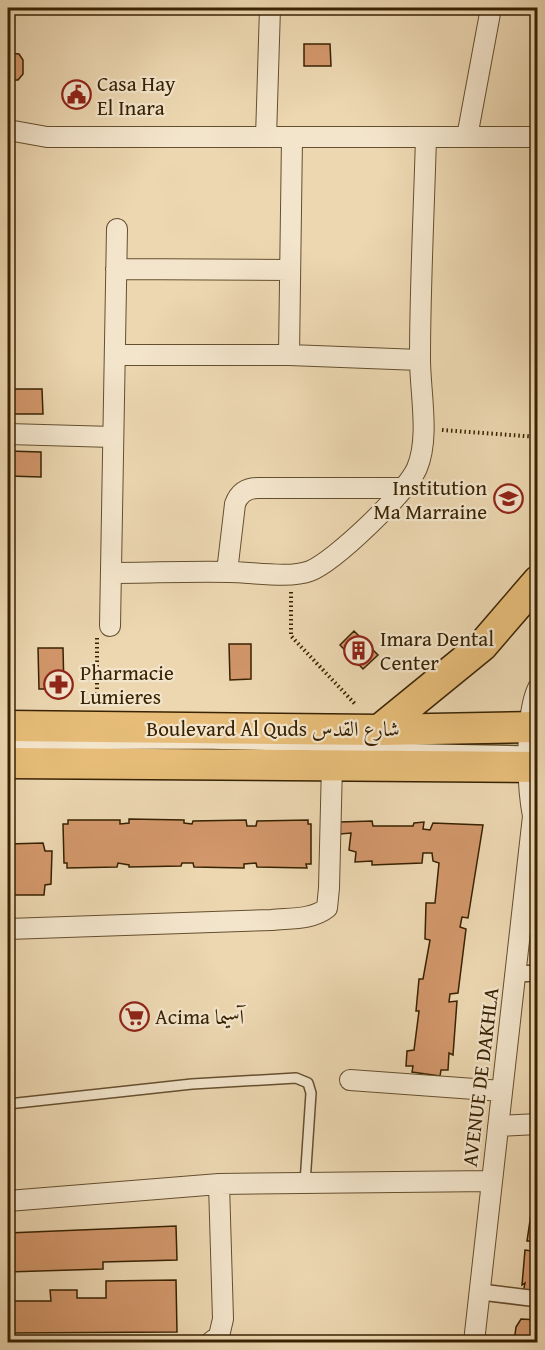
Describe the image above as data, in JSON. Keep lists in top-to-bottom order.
{
  "streets": {
    "main road": ["Boulevard Al Quds شارع القدس"],
    "street": ["AVENUE DE DAKHLA"]
  },
  "crossings": [
    ["Boulevard Al Quds شارع القدس", "AVENUE DE DAKHLA"]
  ],
  "places": {
    "public building": ["Casa Hay El Inara"],
    "school or university": ["Institution Ma Marraine"],
    "building": ["Imara Dental Center"],
    "pharmacy": ["Pharmacie Lumieres"],
    "supermarket": ["Acima آسيما"]
  }
}
